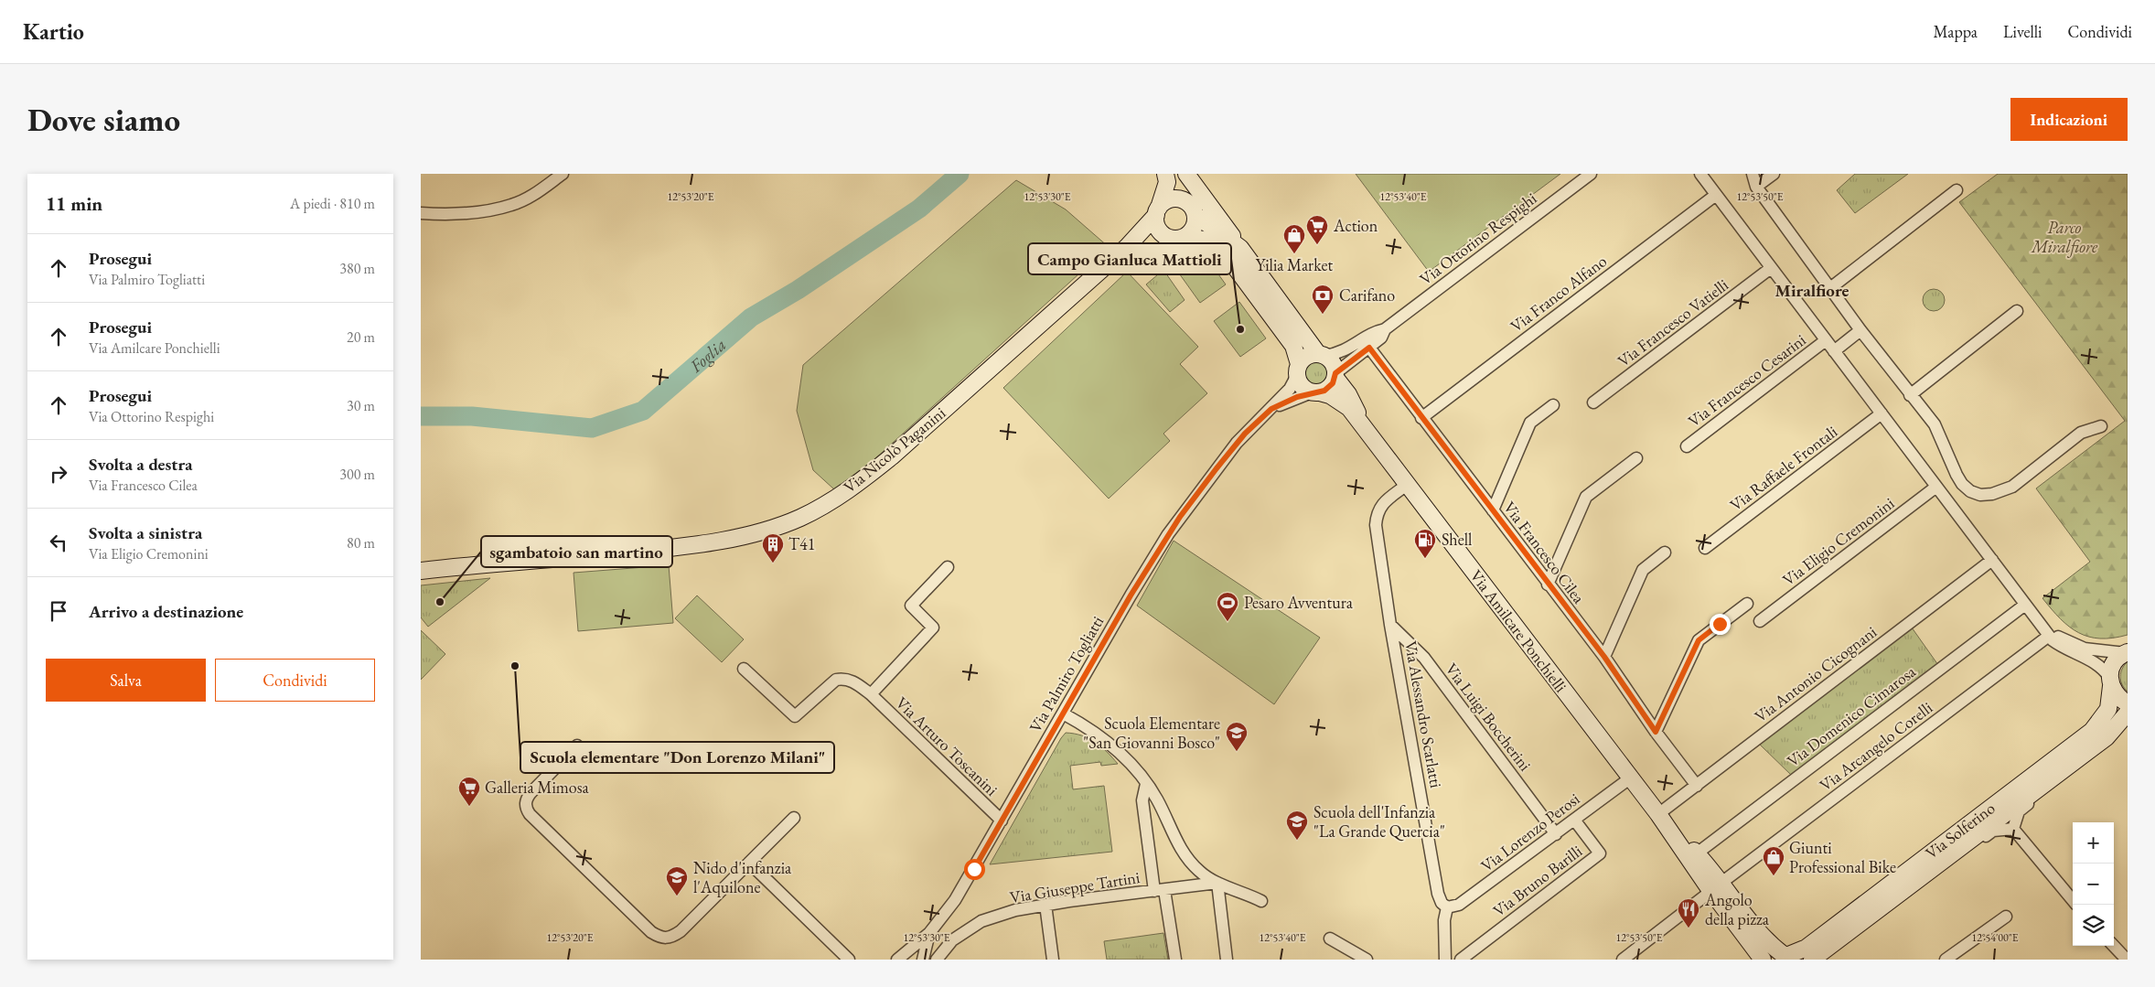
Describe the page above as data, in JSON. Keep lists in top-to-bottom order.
{
  "streets": {
    "main road": ["Via Nicolò Paganini", "Via Amilcare Ponchielli", "Via Solferino"],
    "street": [
      "Via Ottorino Respighi",
      "Via Franco Alfano",
      "Via Francesco Vatielli",
      "Via Francesco Cesarini",
      "Via Raffaele Frontali",
      "Via Eligio Cremonini",
      "Via Francesco Cilea",
      "Via Palmiro Togliatti",
      "Via Antonio Cicognani",
      "Via Alessandro Scarlatti",
      "Via Domenico Cimarosa",
      "Via Luigi Boccherini",
      "Via Arturo Toscanini",
      "Via Arcangelo Corelli",
      "Via Lorenzo Perosi",
      "Via Bruno Barilli",
      "Via Giuseppe Tartini"
    ]
  },
  "crossings": [
    ["Via Ottorino Respighi", "Via Francesco Cilea"],
    ["Via Ottorino Respighi", "Via Amilcare Ponchielli"],
    ["Via Ottorino Respighi", "Via Palmiro Togliatti"],
    ["Via Franco Alfano", "Via Francesco Cilea"],
    ["Via Nicolò Paganini", "Via Amilcare Ponchielli"],
    ["Via Francesco Cilea", "Via Antonio Cicognani"],
    ["Via Amilcare Ponchielli", "Via Palmiro Togliatti"],
    ["Via Amilcare Ponchielli", "Via Antonio Cicognani"],
    ["Via Amilcare Ponchielli", "Via Alessandro Scarlatti"],
    ["Via Amilcare Ponchielli", "Via Domenico Cimarosa"],
    ["Via Amilcare Ponchielli", "Via Arcangelo Corelli"],
    ["Via Amilcare Ponchielli", "Via Solferino"],
    ["Via Amilcare Ponchielli", "Via Lorenzo Perosi"],
    ["Via Palmiro Togliatti", "Via Arturo Toscanini"],
    ["Via Alessandro Scarlatti", "Via Luigi Boccherini"],
    ["Via Alessandro Scarlatti", "Via Lorenzo Perosi"],
    ["Via Luigi Boccherini", "Via Lorenzo Perosi"],
    ["Via Lorenzo Perosi", "Via Bruno Barilli"]
  ],
  "districts": ["Miralfiore"],
  "water": ["Foglia"],
  "parks": ["Parco Miralfiore"],
  "places": {
    "supermarket": ["Action", "Galleria Mimosa"],
    "shop": ["Yilia Market", "Giunti Professional Bike"],
    "bank": ["Carifano"],
    "other": ["Campo Gianluca Mattioli", "sgambatoio san martino", "Scuola elementare \"Don Lorenzo Milani\""],
    "fuel station": ["Shell"],
    "building": ["T41"],
    "sports": ["Pesaro Avventura"],
    "school or university": ["Scuola Elementare \"San Giovanni Bosco\"", "Scuola dell'Infanzia \"La Grande Quercia\"", "Nido d'infanzia l'Aquilone"],
    "restaurant": ["Angolo della pizza"]
  },
  "page": {
    "header": "Kartio",
    "nav": ["Mappa", "Livelli", "Condividi"],
    "buttons": [
      "Indicazioni",
      ["Salva", "Condividi"]
    ],
    "title": "Dove siamo",
    "heading": ["11 min", "A piedi · 810 m"],
    "list": [
      ["Prosegui", "Via Palmiro Togliatti", "380 m"],
      ["Prosegui", "Via Amilcare Ponchielli", "20 m"],
      ["Prosegui", "Via Ottorino Respighi", "30 m"],
      ["Svolta a destra", "Via Francesco Cilea", "300 m"],
      ["Svolta a sinistra", "Via Eligio Cremonini", "80 m"],
      "Arrivo a destinazione"
    ],
    "map_buttons": ["+", "−"]
  },
  "coordinates": [
    "12°53'20\"E",
    "12°53'30\"E",
    "12°53'40\"E",
    "12°53'50\"E",
    "12°54'00\"E"
  ]
}
